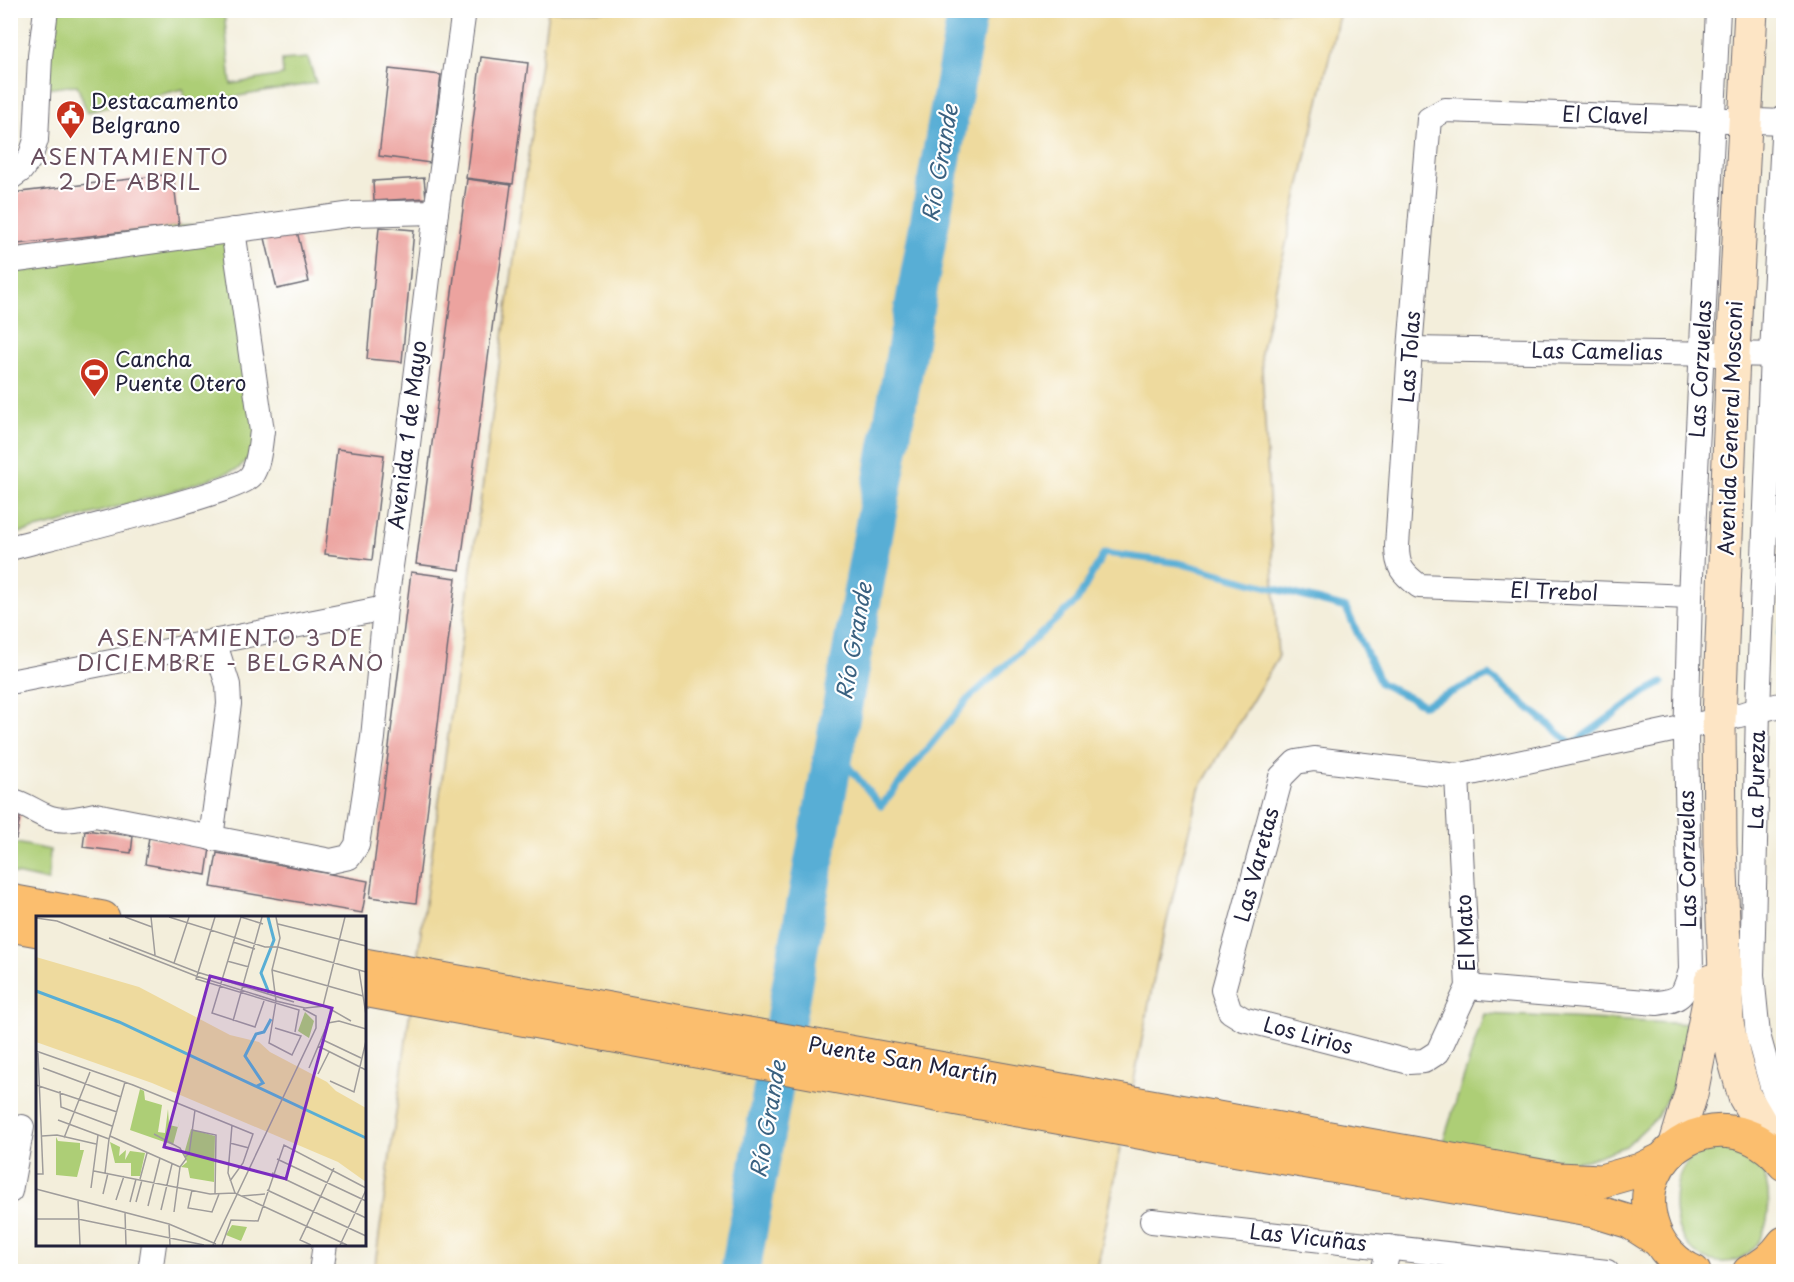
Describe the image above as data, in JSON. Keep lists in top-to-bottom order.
{
  "streets": {
    "main road": ["Avenida General Mosconi", "Puente San Martín"],
    "street": [
      "El Clavel",
      "Las Camelias",
      "Las Tolas",
      "Las Corzuelas",
      "Avenida 1 de Mayo",
      "El Trebol",
      "La Pureza",
      "Las Varetas",
      "El Mato",
      "Los Lirios",
      "Las Vicuñas"
    ]
  },
  "crossings": [
    ["El Clavel", "Las Tolas"],
    ["El Clavel", "Las Corzuelas"],
    ["El Clavel", "Avenida General Mosconi"],
    ["El Clavel", "La Pureza"],
    ["Las Camelias", "Las Tolas"],
    ["Las Camelias", "Las Corzuelas"],
    ["Las Camelias", "Avenida General Mosconi"],
    ["Las Camelias", "La Pureza"],
    ["Las Tolas", "El Trebol"],
    ["Las Corzuelas", "El Trebol"],
    ["Las Corzuelas", "El Mato"],
    ["Las Varetas", "El Mato"],
    ["Las Varetas", "Los Lirios"],
    ["El Mato", "Los Lirios"]
  ],
  "districts": ["ASENTAMIENTO 2 DE ABRIL", "ASENTAMIENTO 3 DE DICIEMBRE - BELGRANO"],
  "water": ["Río Grande"],
  "places": {
    "public building": ["Destacamento Belgrano"],
    "sports": ["Cancha Puente Otero"]
  }
}
